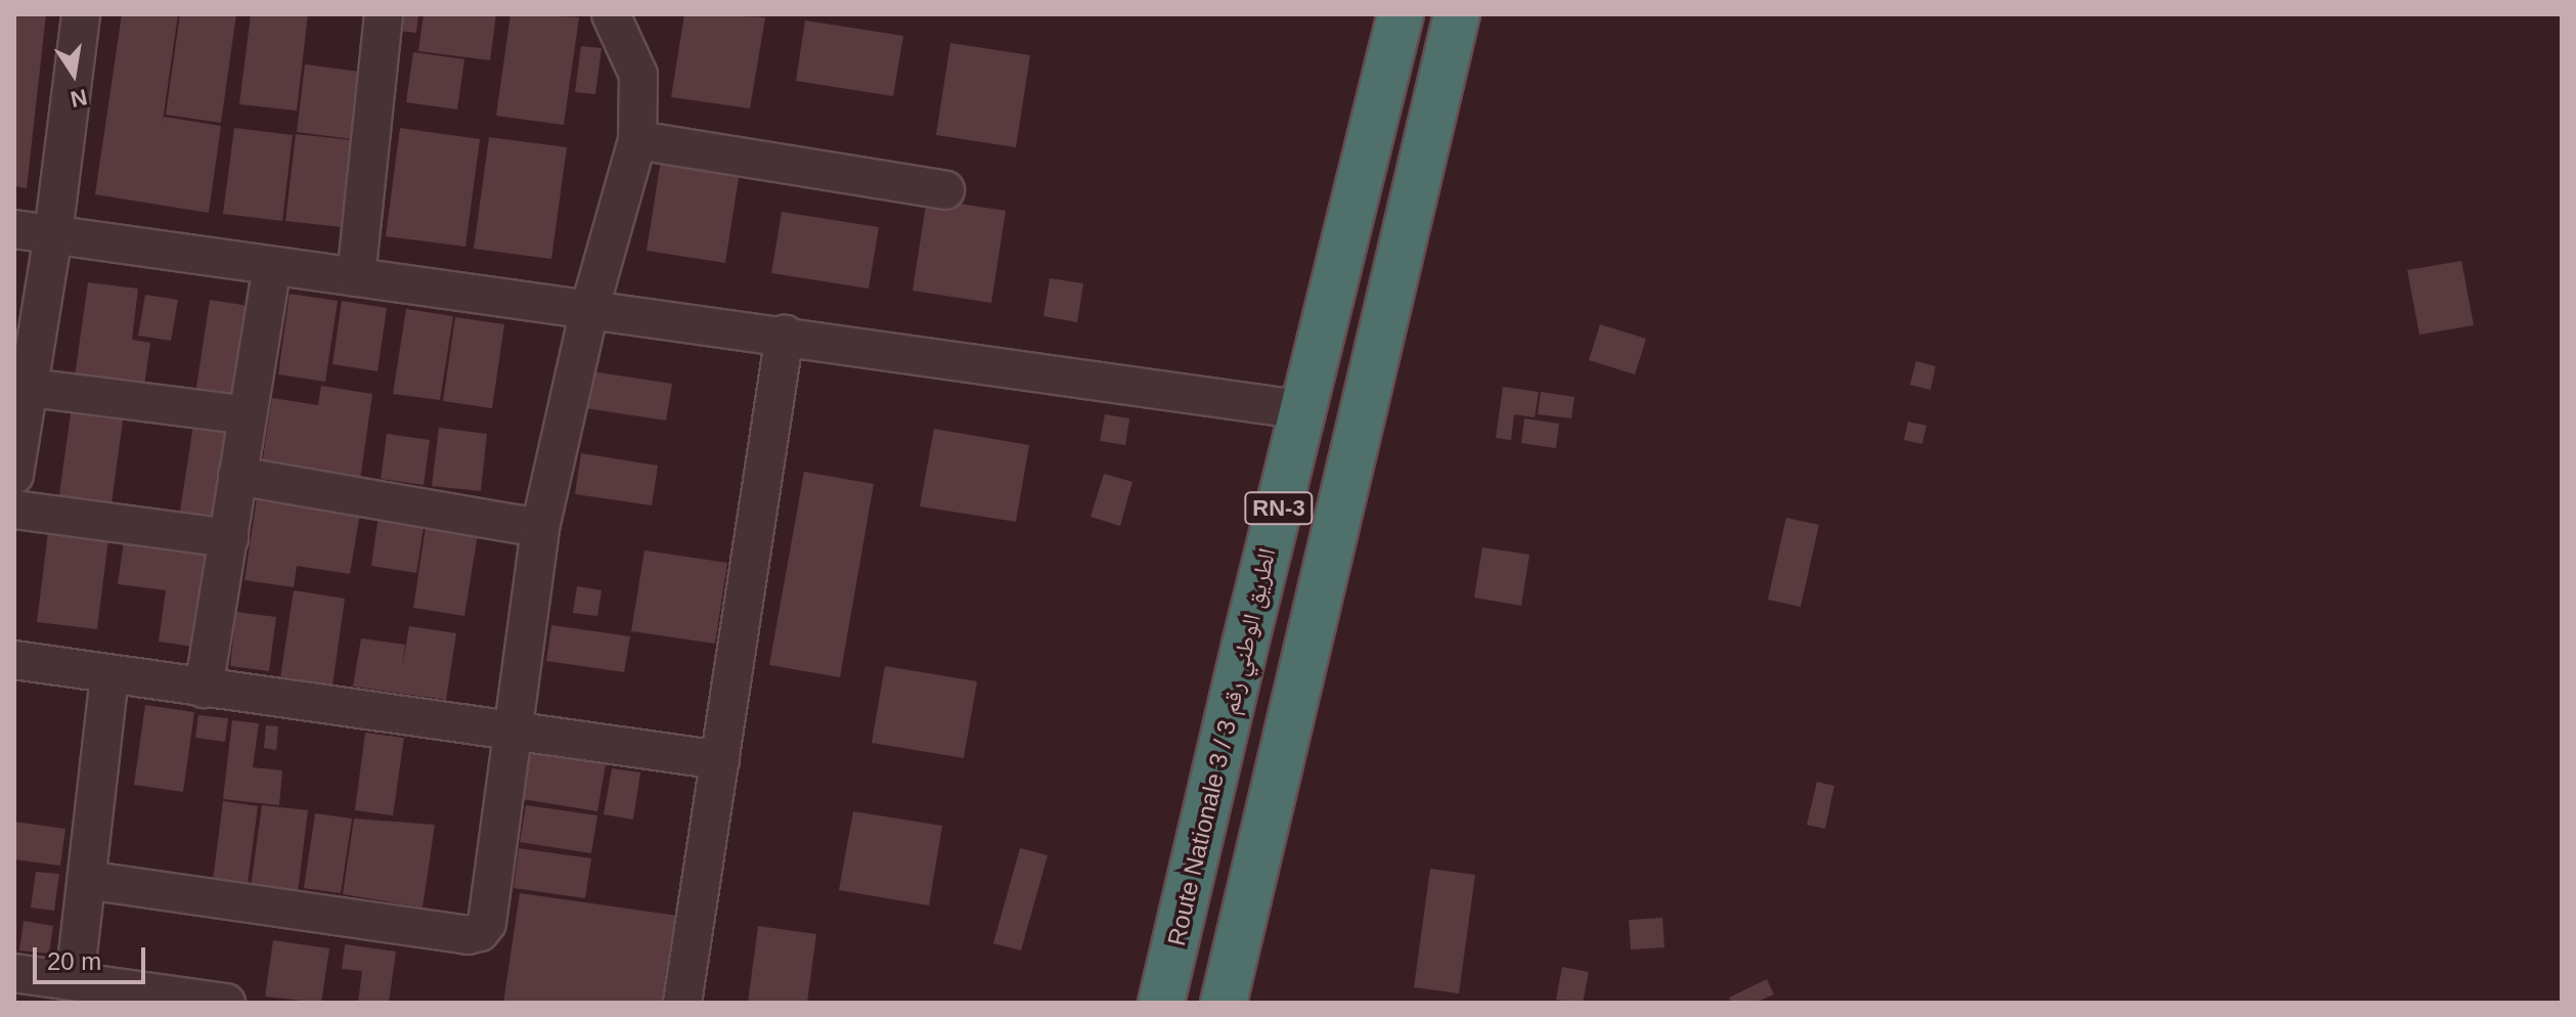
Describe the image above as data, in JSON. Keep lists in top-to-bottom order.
{
  "streets": {
    "highway": ["RN-3", "Route Nationale 3 / الطريق الوطني رقم 3"]
  },
  "scale_bar": "20 m",
  "north": "bottom"
}
